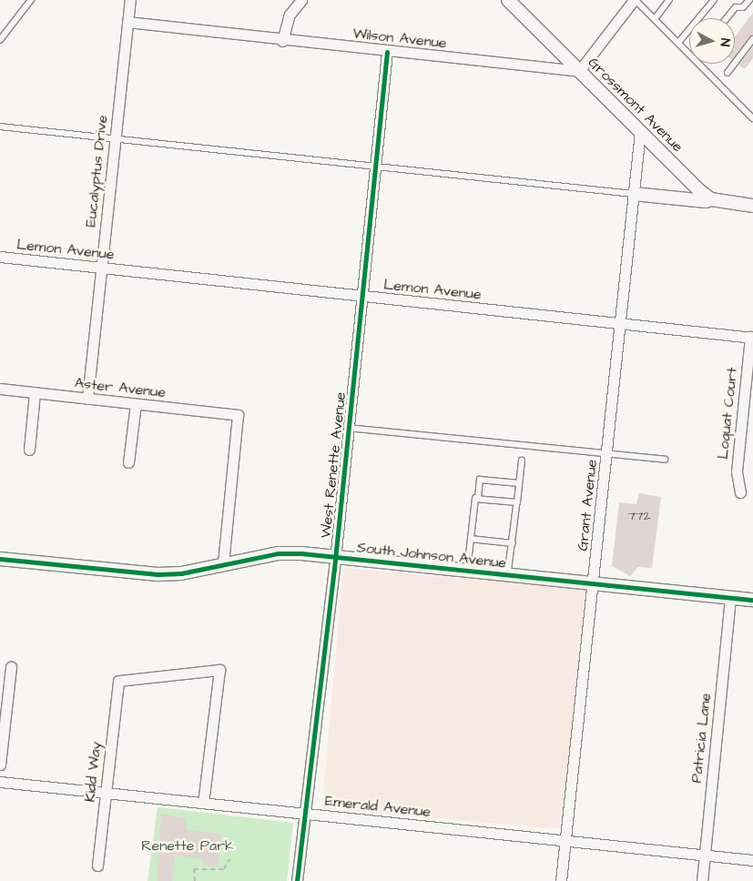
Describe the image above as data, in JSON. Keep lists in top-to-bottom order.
{
  "streets": {
    "street": [
      "Wilson Avenue",
      "Grossmont Avenue",
      "Eucalyptus Drive",
      "Lemon Avenue",
      "Aster Avenue",
      "Loquat Court",
      "West Renette Avenue",
      "Grant Avenue",
      "South Johnson Avenue",
      "Patricia Lane",
      "Kidd Way",
      "Emerald Avenue"
    ]
  },
  "crossings": [
    ["Wilson Avenue", "Grossmont Avenue"],
    ["Wilson Avenue", "Eucalyptus Drive"],
    ["Wilson Avenue", "West Renette Avenue"],
    ["Grossmont Avenue", "Grant Avenue"],
    ["Eucalyptus Drive", "Lemon Avenue"],
    ["Eucalyptus Drive", "Aster Avenue"],
    ["Lemon Avenue", "Loquat Court"],
    ["Lemon Avenue", "West Renette Avenue"],
    ["Lemon Avenue", "Grant Avenue"],
    ["Aster Avenue", "South Johnson Avenue"],
    ["West Renette Avenue", "South Johnson Avenue"],
    ["West Renette Avenue", "Emerald Avenue"],
    ["Grant Avenue", "South Johnson Avenue"],
    ["Grant Avenue", "Emerald Avenue"],
    ["South Johnson Avenue", "Patricia Lane"],
    ["Patricia Lane", "Emerald Avenue"],
    ["Kidd Way", "Emerald Avenue"]
  ],
  "parks": ["Renette Park"],
  "house_numbers": ["772"],
  "north": "right"
}
